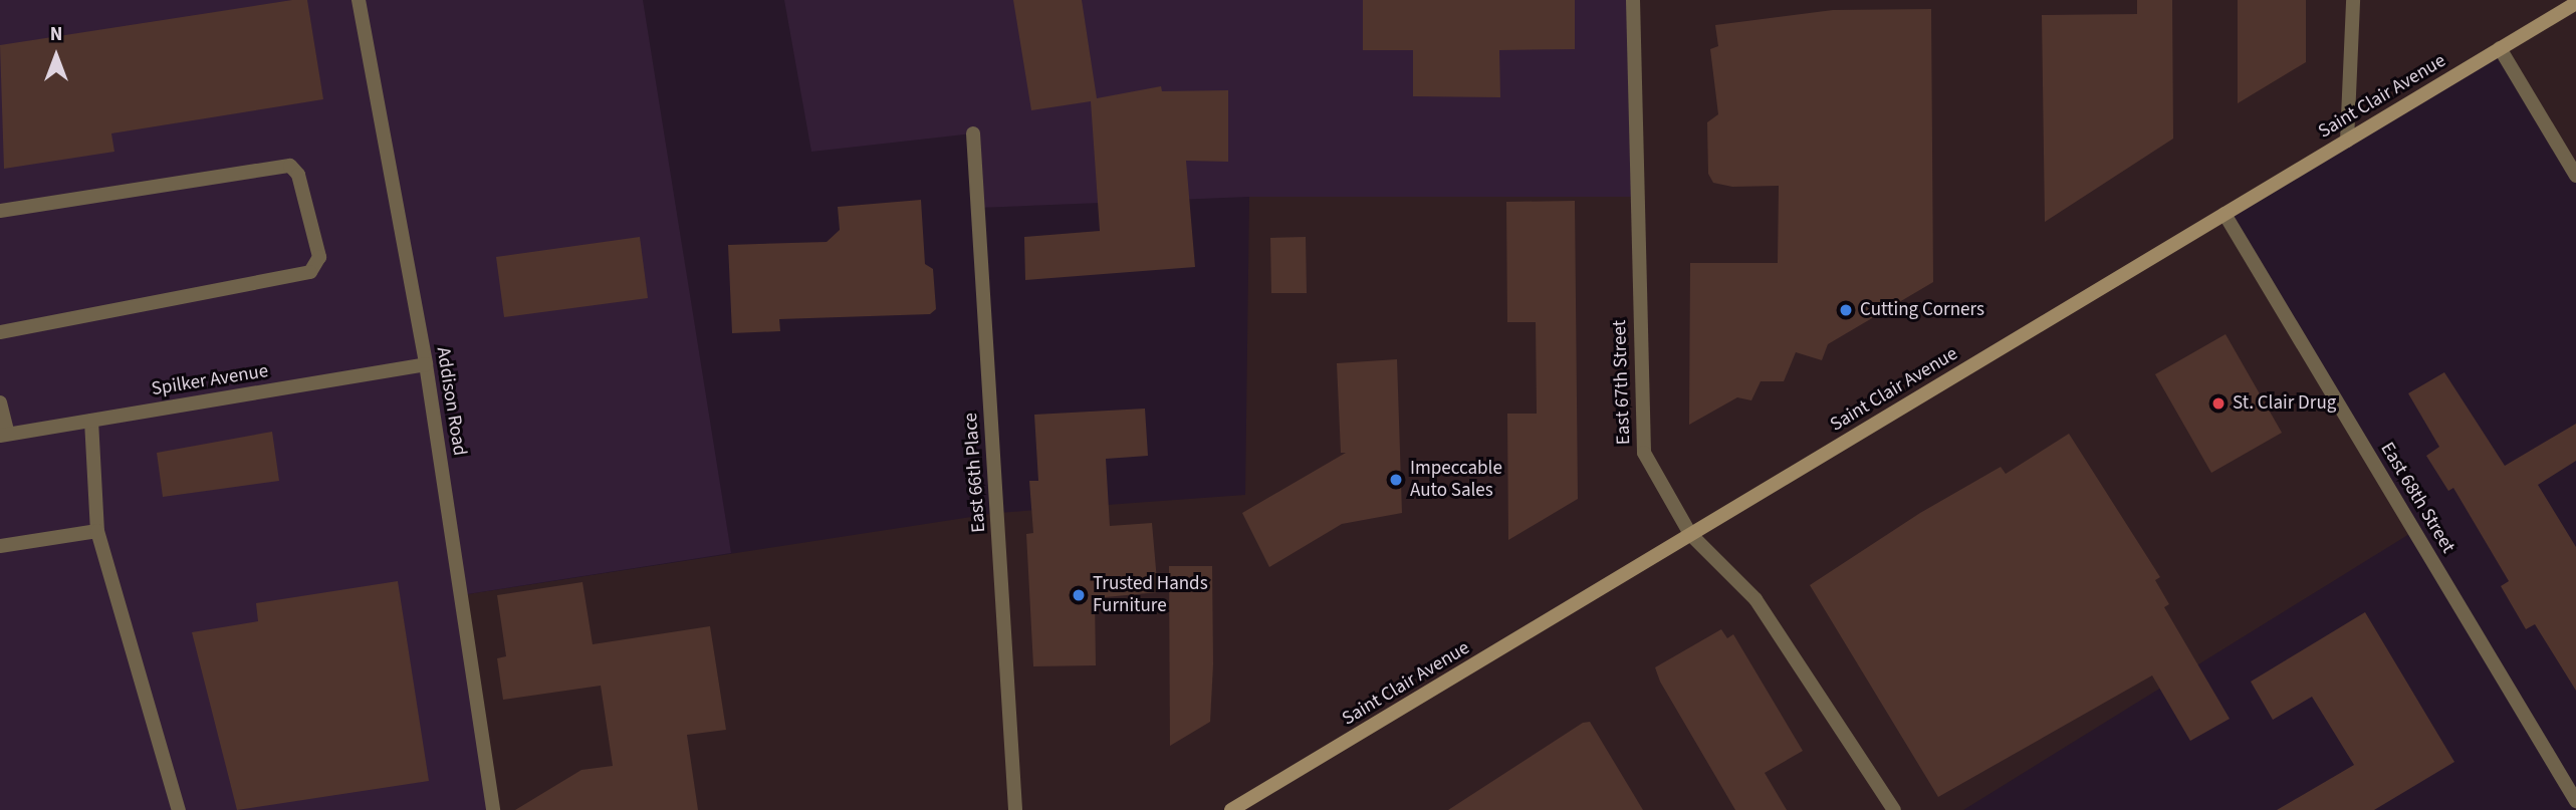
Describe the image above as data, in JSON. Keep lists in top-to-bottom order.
{
  "streets": {
    "main road": ["Saint Clair Avenue"],
    "street": [
      "Spilker Avenue",
      "East 67th Street",
      "Addison Road",
      "East 66th Place",
      "East 68th Street"
    ]
  },
  "crossings": [
    ["Saint Clair Avenue", "East 67th Street"],
    ["Saint Clair Avenue", "East 68th Street"],
    ["Spilker Avenue", "Addison Road"]
  ],
  "places": [
    "Cutting Corners",
    "St. Clair Drug",
    "Impeccable Auto Sales",
    "Trusted Hands Furniture"
  ],
  "north": "top"
}
